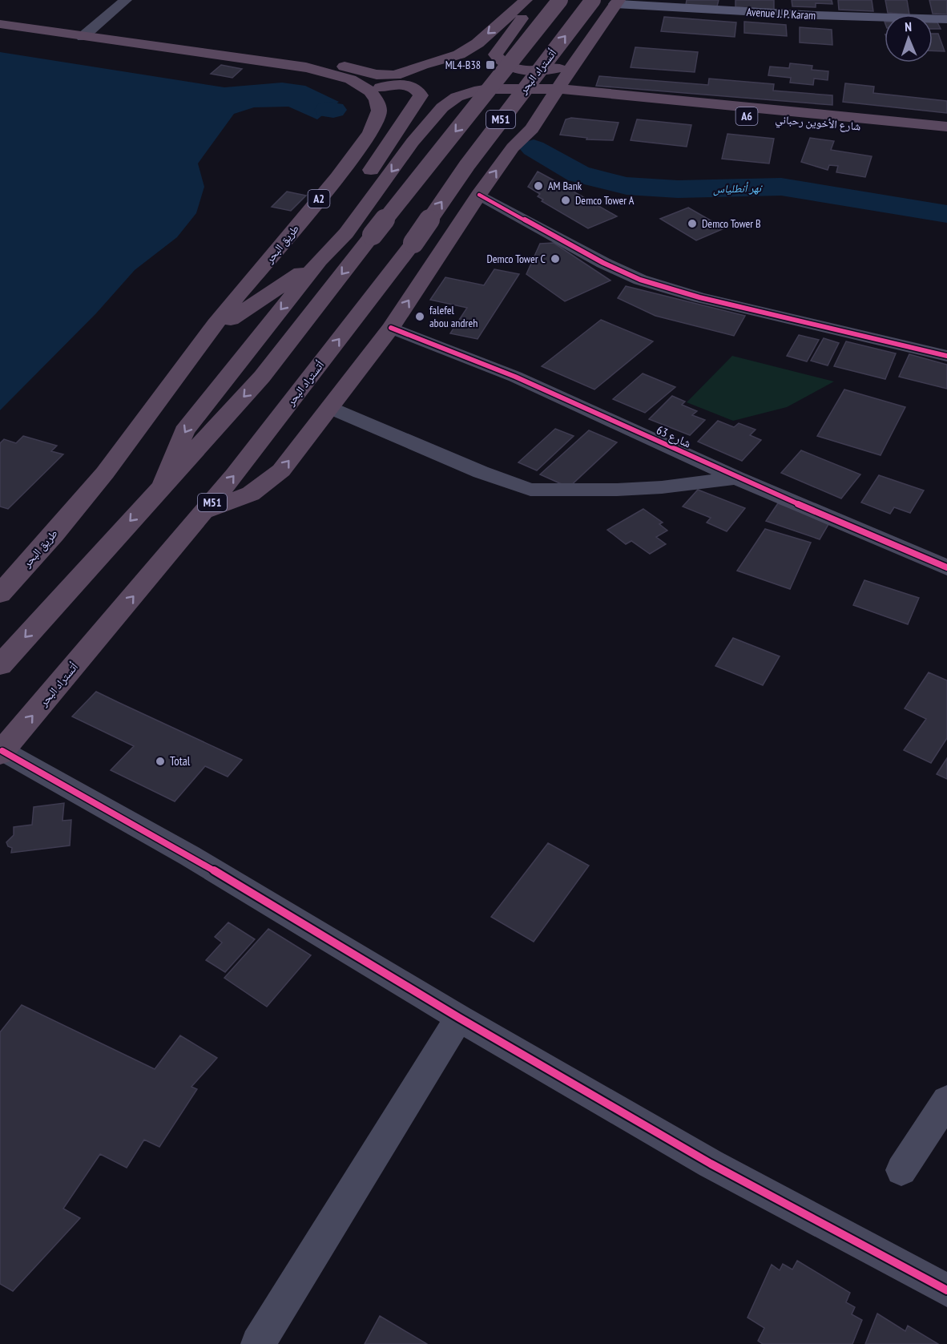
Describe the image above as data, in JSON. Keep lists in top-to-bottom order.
{
  "streets": {
    "highway": [
      "أتستراد البحر",
      "A6",
      "M51",
      "شارع الأخوين رحباني",
      "A2",
      "طريق البحر"
    ],
    "street": ["Avenue J. P. Karam", "شارع 63"]
  },
  "water": ["نهر أنطلياس"],
  "places": {
    "transit": ["ML4-B38"],
    "other": [
      "AM Bank",
      "Demco Tower A",
      "Demco Tower B",
      "Demco Tower C",
      "falefel abou andreh",
      "Total"
    ]
  },
  "north": "top"
}
